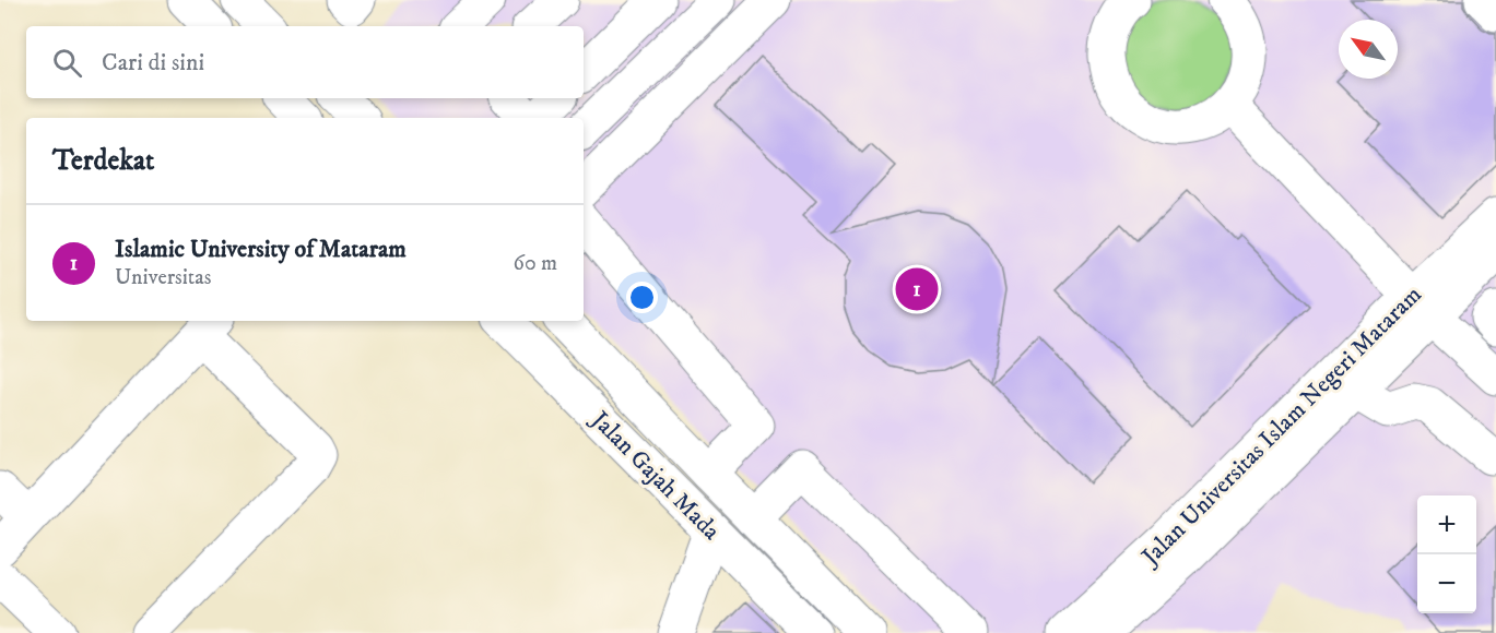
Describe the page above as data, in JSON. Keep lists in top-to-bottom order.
{
  "streets": {
    "main road": ["Jalan Universitas Islam Negeri Mataram", "Jalan Gajah Mada"]
  },
  "north": "top left",
  "page": {
    "search": "Cari di sini",
    "heading": "Terdekat",
    "list": [
      {
        "mark": "1",
        "name": "Islamic University of Mataram",
        "note": "Universitas",
        "value": "60 m"
      }
    ],
    "pins": "1",
    "map_buttons": ["+", "−"]
  }
}
